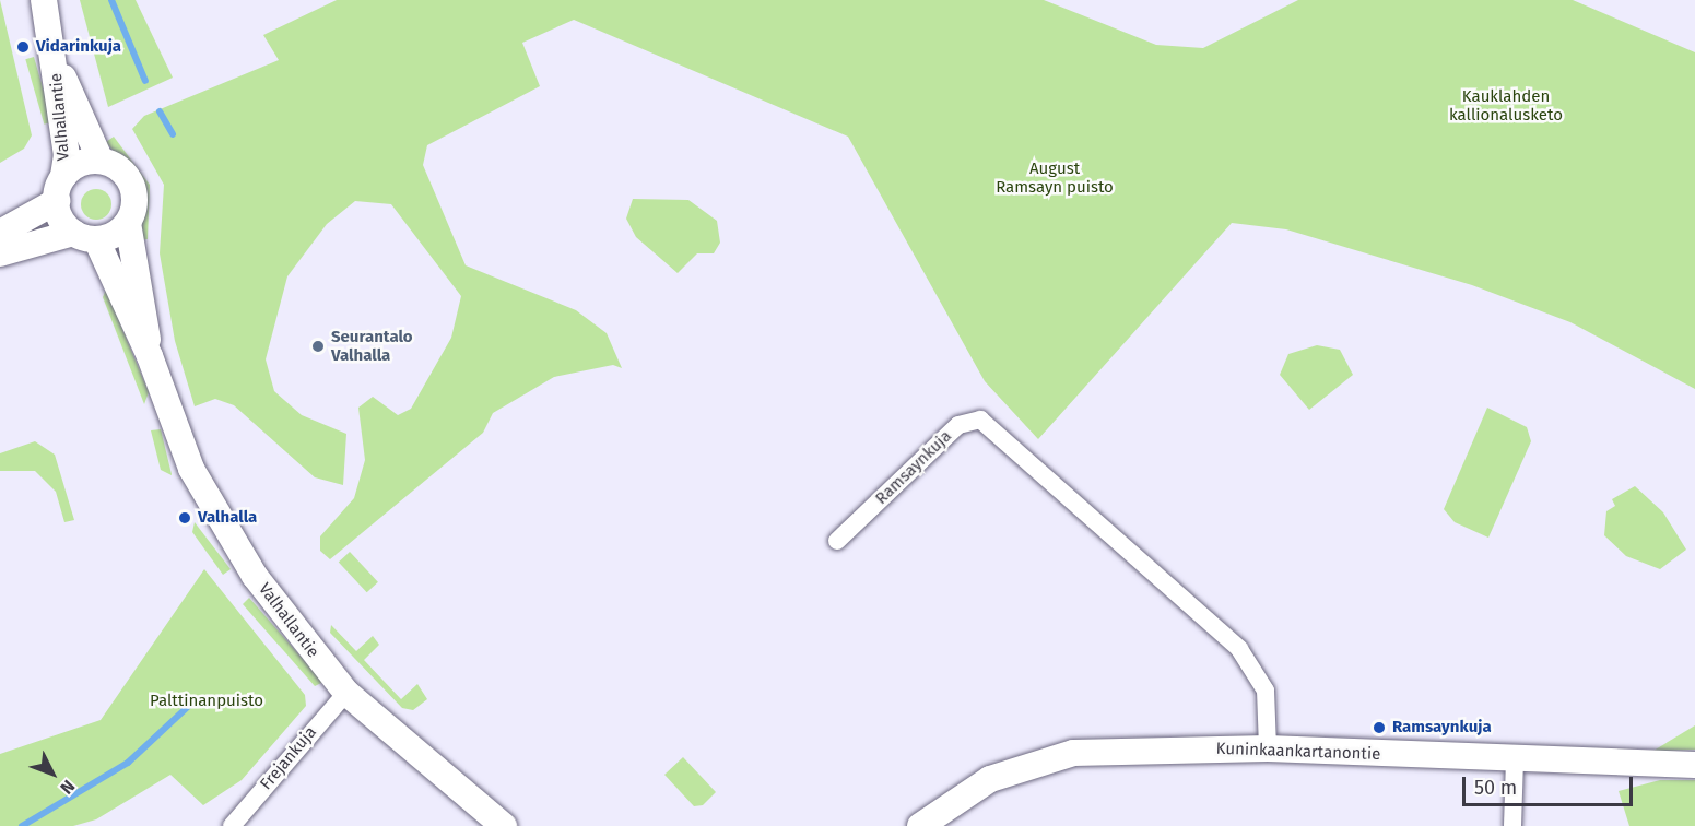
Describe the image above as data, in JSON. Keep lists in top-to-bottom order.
{
  "streets": {
    "street": [
      "Valhallantie",
      "Ramsaynkuja",
      "Kuninkaankartanontie",
      "Frejankuja"
    ]
  },
  "crossings": [
    ["Valhallantie", "Frejankuja"],
    ["Ramsaynkuja", "Kuninkaankartanontie"]
  ],
  "parks": ["Kauklahden kallionalusketo", "August Ramsayn puisto", "Palttinanpuisto"],
  "places": [
    "Vidarinkuja",
    "Seurantalo Valhalla",
    "Valhalla",
    "Ramsaynkuja"
  ],
  "scale_bar": "50 m",
  "north": "bottom right"
}
